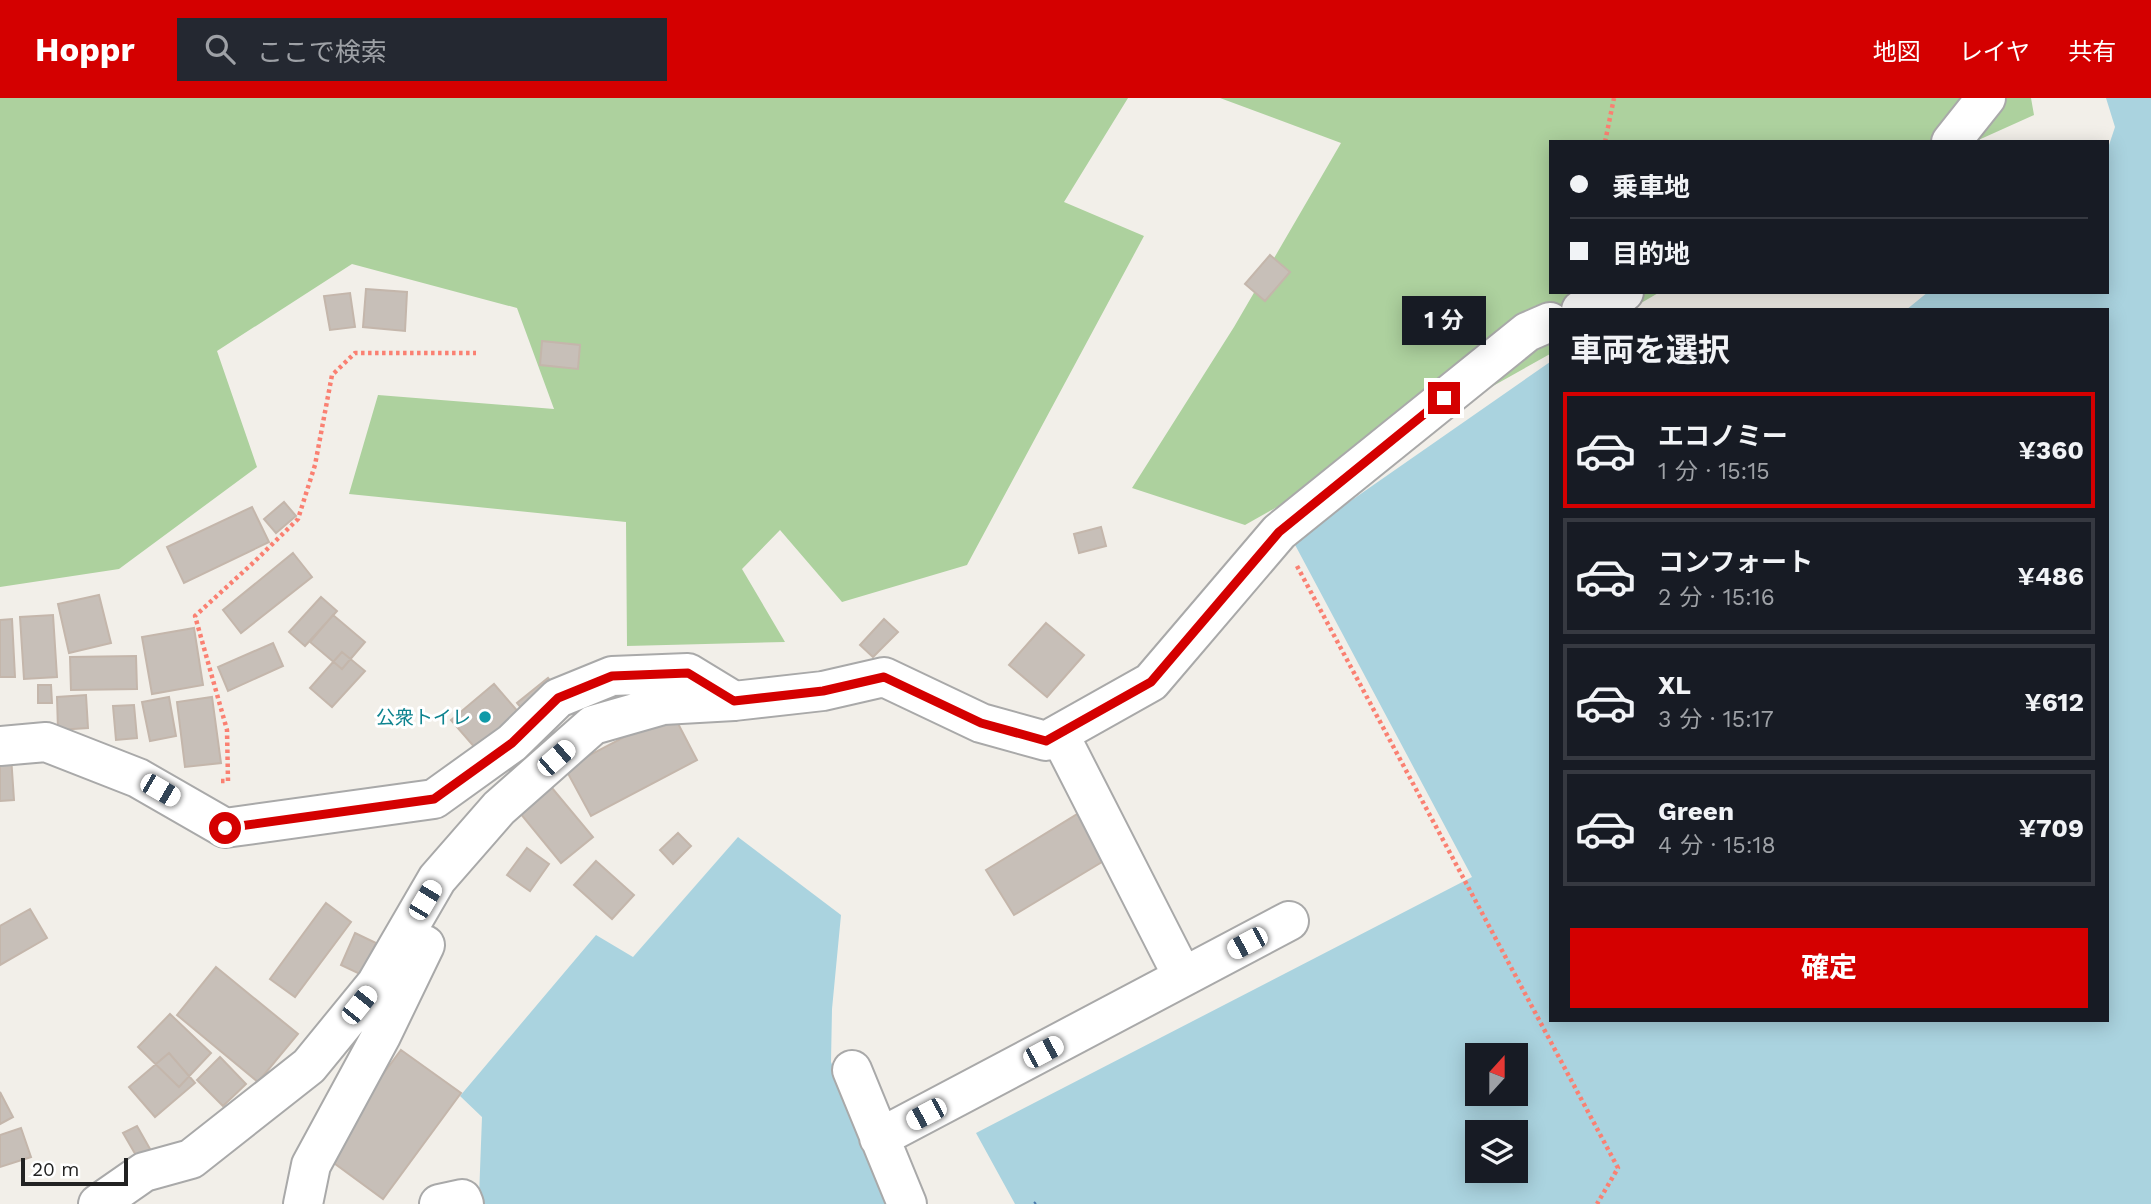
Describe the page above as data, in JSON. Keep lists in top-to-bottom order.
{
  "places": ["公衆トイレ"],
  "scale_bar": "20 m",
  "north": "top",
  "page": {
    "header": "Hoppr",
    "search": "ここで検索",
    "nav": ["地図", "レイヤ", "共有"],
    "banner": ["乗車地", "目的地"],
    "bubble": "1 分",
    "heading": "車両を選択",
    "list": [
      {
        "name": "エコノミー",
        "note": "1 分 · 15:15",
        "value": "¥360"
      },
      {
        "name": "コンフォート",
        "note": "2 分 · 15:16",
        "value": "¥486"
      },
      {
        "name": "XL",
        "note": "3 分 · 15:17",
        "value": "¥612"
      },
      {
        "name": "Green",
        "note": "4 分 · 15:18",
        "value": "¥709"
      }
    ],
    "buttons": "確定",
    "scale": "20 m"
  }
}
